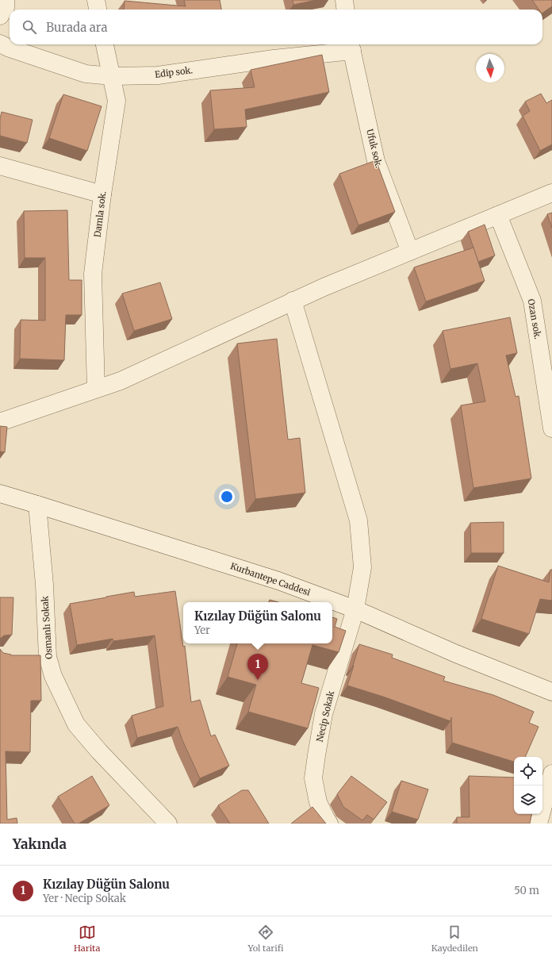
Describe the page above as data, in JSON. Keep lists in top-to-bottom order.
{
  "streets": {
    "street": [
      "Edip sok.",
      "Ufuk sok.",
      "Damla sok.",
      "Ozan sok.",
      "Kurbantepe Caddesi",
      "Osmanlı Sokak",
      "Necip Sokak"
    ]
  },
  "crossings": [
    ["Edip sok.", "Ufuk sok."],
    ["Edip sok.", "Damla sok."],
    ["Kurbantepe Caddesi", "Osmanlı Sokak"],
    ["Kurbantepe Caddesi", "Necip Sokak"]
  ],
  "north": "bottom",
  "page": {
    "search": "Burada ara",
    "popup": ["Kızılay Düğün Salonu", "Yer"],
    "pins": "1",
    "heading": "Yakında",
    "list": [
      {
        "mark": "1",
        "name": "Kızılay Düğün Salonu",
        "note": "Yer · Necip Sokak",
        "value": "50 m"
      }
    ],
    "nav": ["Harita", "Yol tarifi", "Kaydedilen"]
  }
}
